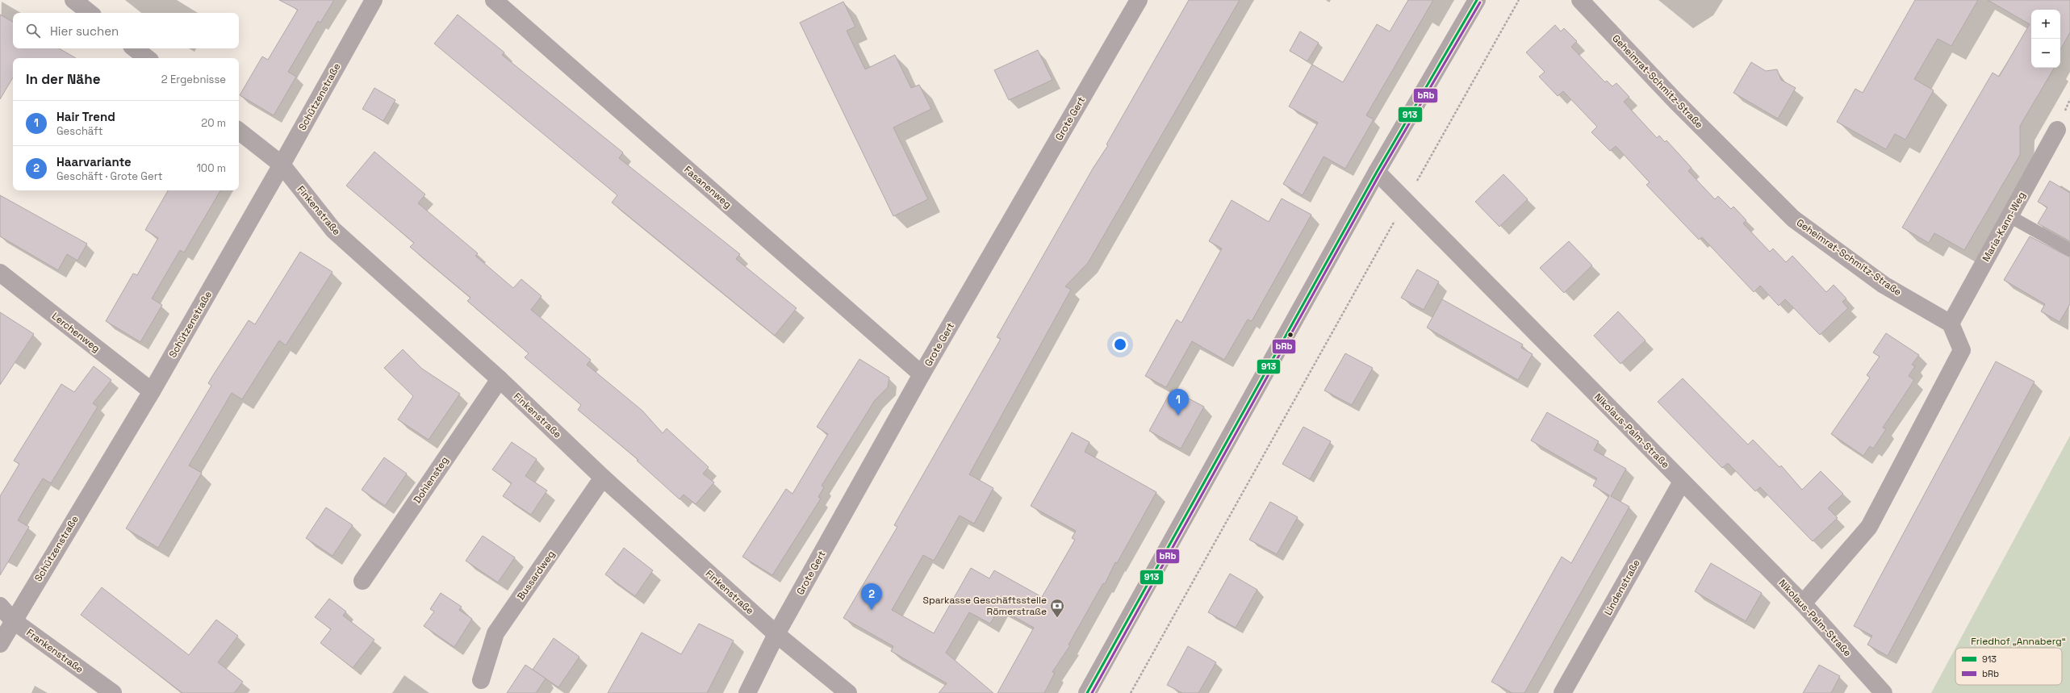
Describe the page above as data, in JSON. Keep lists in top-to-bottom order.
{
  "streets": {
    "street": [
      "Geheimrat-Schmitz-Straße",
      "Schützenstraße",
      "Grote Gert",
      "Fasanenweg",
      "Finkenstraße",
      "Maria-Kann-Weg",
      "Lerchenweg",
      "Nikolaus-Palm-Straße",
      "Dohlensteg",
      "Bussardweg",
      "Lindenstraße",
      "Frankenstraße"
    ]
  },
  "crossings": [
    ["Geheimrat-Schmitz-Straße", "Maria-Kann-Weg"],
    ["Schützenstraße", "Finkenstraße"],
    ["Schützenstraße", "Lerchenweg"],
    ["Schützenstraße", "Frankenstraße"],
    ["Grote Gert", "Fasanenweg"],
    ["Grote Gert", "Finkenstraße"],
    ["Finkenstraße", "Dohlensteg"],
    ["Finkenstraße", "Bussardweg"],
    ["Nikolaus-Palm-Straße", "Lindenstraße"]
  ],
  "parks": ["Friedhof „Annaberg“"],
  "places": {
    "bank": ["Sparkasse Geschäftsstelle Römerstraße"]
  },
  "lines": ["transit line 913", "transit line bRb"],
  "legend": ["913", "bRb"],
  "page": {
    "map_buttons": ["+", "−"],
    "search": "Hier suchen",
    "heading": ["In der Nähe", "2 Ergebnisse"],
    "list": [
      {
        "mark": "1",
        "name": "Hair Trend",
        "note": "Geschäft",
        "value": "20 m"
      },
      {
        "mark": "2",
        "name": "Haarvariante",
        "note": "Geschäft · Grote Gert",
        "value": "100 m"
      }
    ],
    "pins": ["1", "2"]
  }
}
